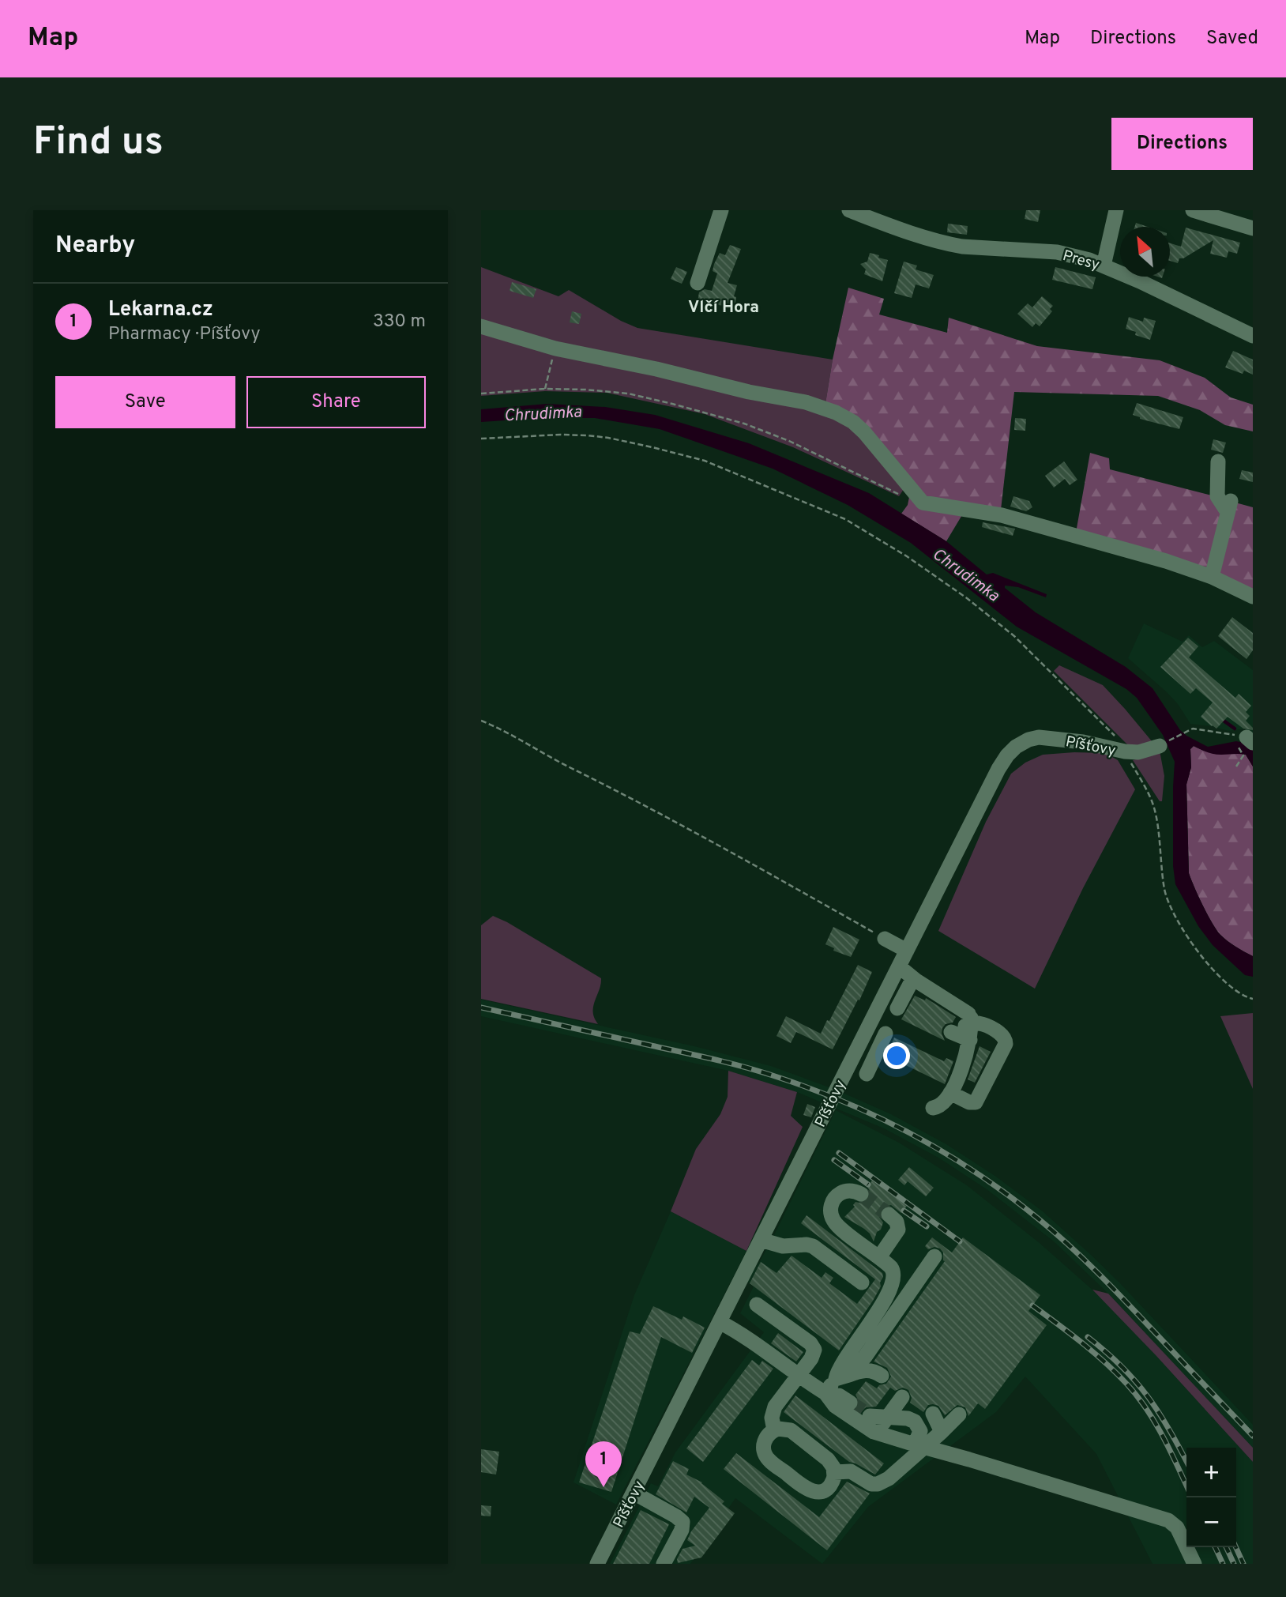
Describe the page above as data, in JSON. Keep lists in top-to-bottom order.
{
  "streets": {
    "street": ["Presy", "Píšťovy"]
  },
  "districts": ["Vlčí Hora"],
  "water": ["Chrudimka"],
  "north": "top left",
  "page": {
    "header": "Map",
    "nav": ["Map", "Directions", "Saved"],
    "buttons": [
      "Directions",
      ["Save", "Share"]
    ],
    "title": "Find us",
    "heading": "Nearby",
    "list": [
      {
        "mark": "1",
        "name": "Lekarna.cz",
        "note": "Pharmacy · Píšťovy",
        "value": "330 m"
      }
    ],
    "pins": "1",
    "map_buttons": ["+", "−"]
  }
}
